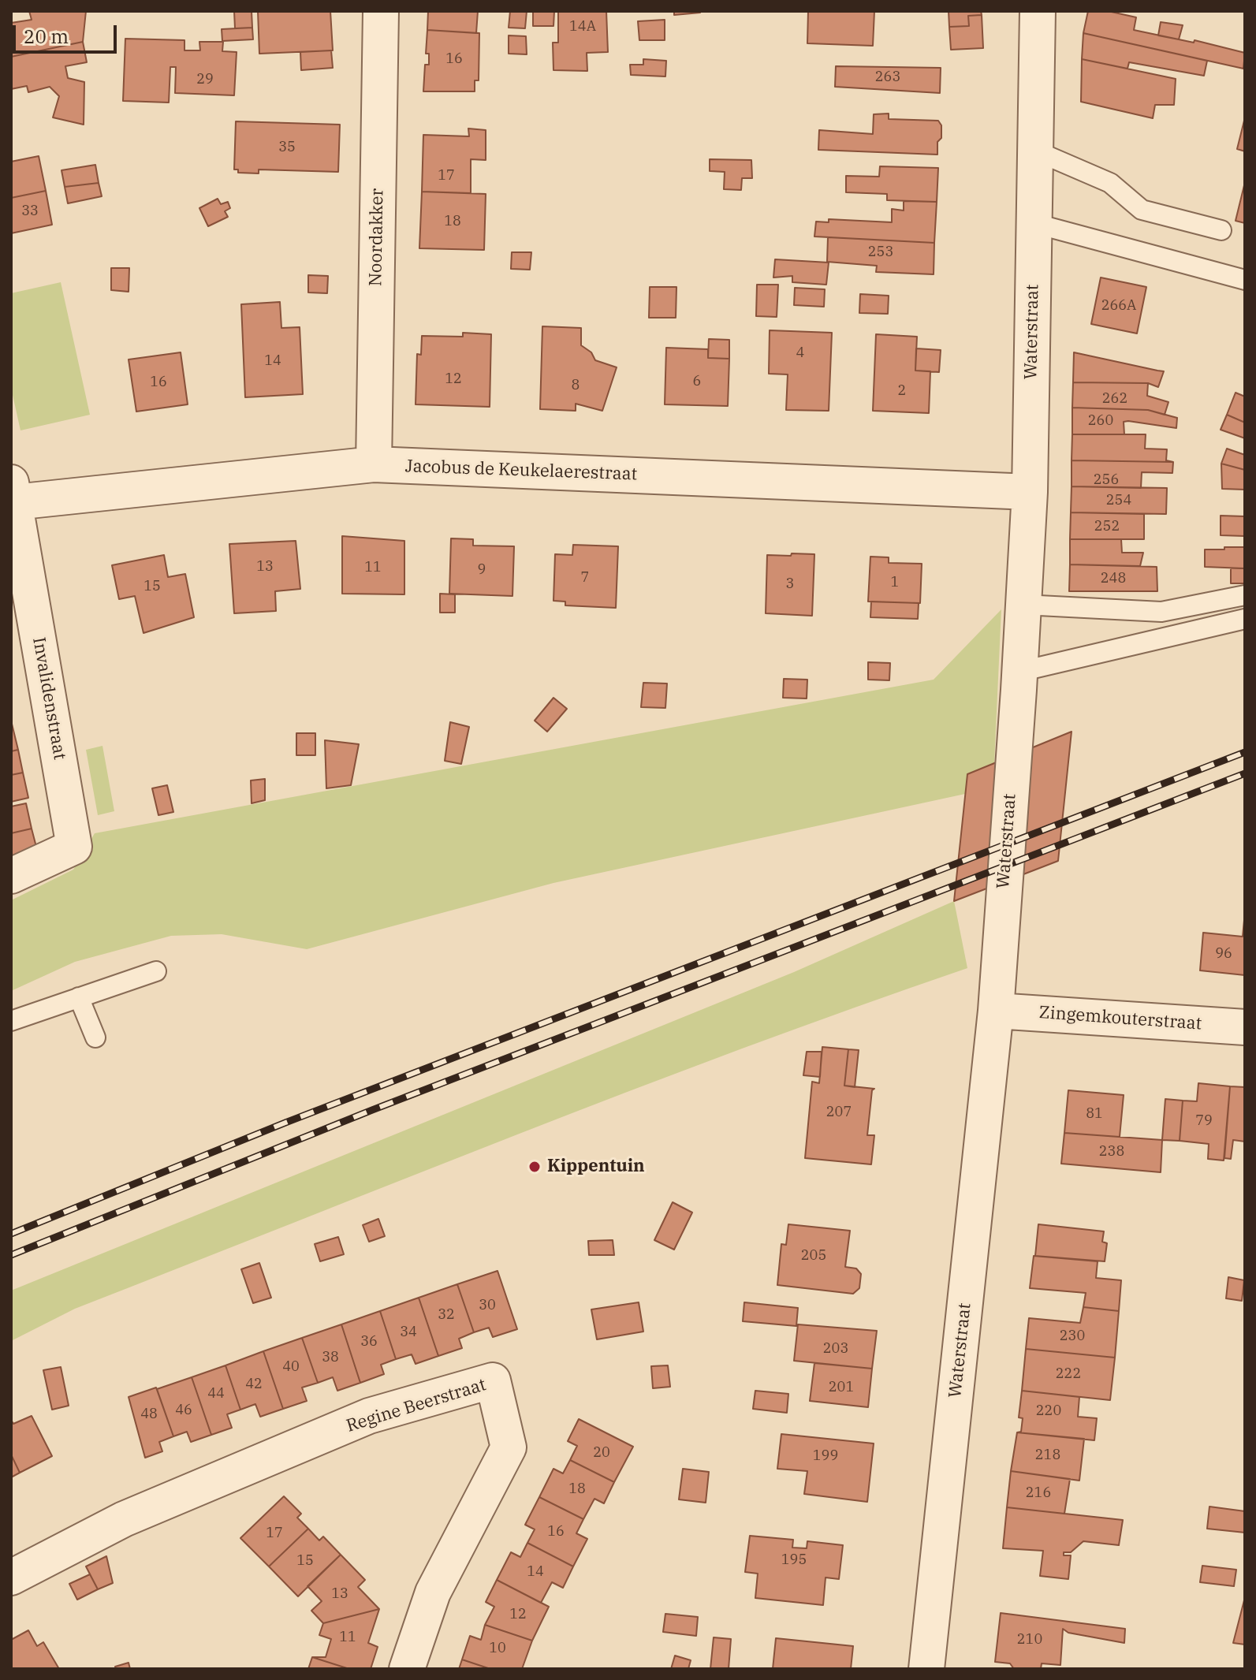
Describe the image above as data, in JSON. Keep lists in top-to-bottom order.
{
  "streets": {
    "street": [
      "Noordakker",
      "Waterstraat",
      "Jacobus de Keukelaerestraat",
      "Invalidenstraat",
      "Zingemkouterstraat",
      "Regine Beerstraat"
    ]
  },
  "crossings": [
    ["Noordakker", "Jacobus de Keukelaerestraat"],
    ["Waterstraat", "Jacobus de Keukelaerestraat"],
    ["Waterstraat", "Zingemkouterstraat"],
    ["Jacobus de Keukelaerestraat", "Invalidenstraat"]
  ],
  "places": ["Kippentuin"],
  "house_numbers": [
    "14A",
    "16",
    "263",
    "29",
    "35",
    "17",
    "33",
    "18",
    "253",
    "266A",
    "4",
    "14",
    "12",
    "6",
    "16",
    "8",
    "2",
    "262",
    "260",
    "256",
    "254",
    "252",
    "13",
    "11",
    "9",
    "7",
    "248",
    "1",
    "3",
    "15",
    "96",
    "207",
    "81",
    "79",
    "238",
    "205",
    "30",
    "32",
    "34",
    "230",
    "36",
    "203",
    "38",
    "40",
    "222",
    "42",
    "201",
    "44",
    "46",
    "220",
    "48",
    "20",
    "218",
    "199",
    "18",
    "216",
    "16",
    "17",
    "195",
    "15",
    "14",
    "13",
    "12",
    "11",
    "210",
    "10"
  ],
  "scale_bar": "20 m"
}
